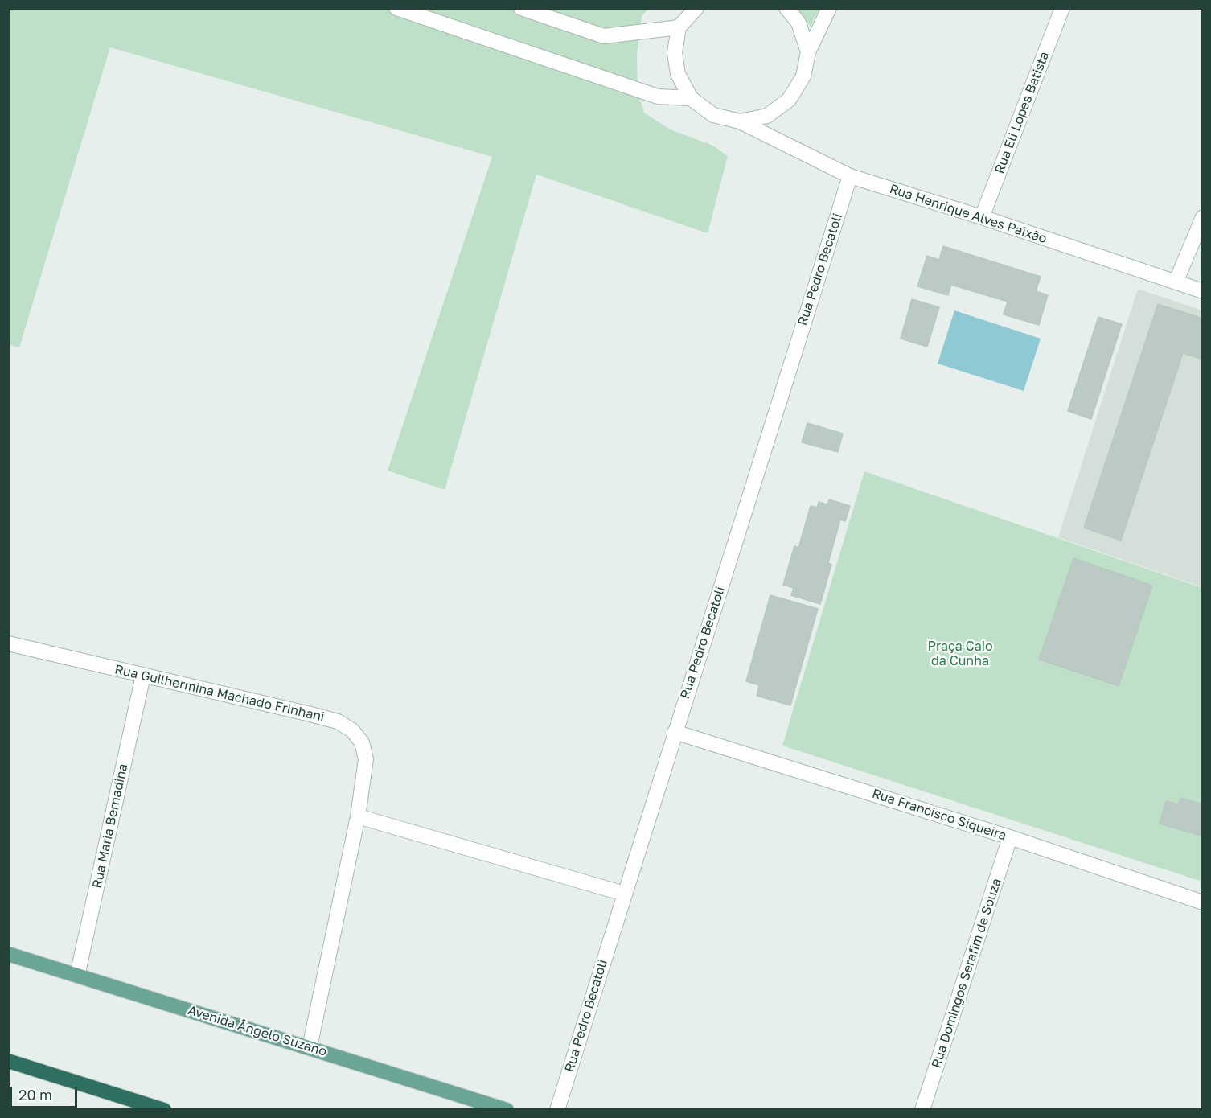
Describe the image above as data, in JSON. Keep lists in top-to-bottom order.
{
  "streets": {
    "main road": ["Avenida Ângelo Suzano"],
    "street": [
      "Rua Eli Lopes Batista",
      "Rua Henrique Alves Paixão",
      "Rua Pedro Becatoli",
      "Rua Guilhermina Machado Frinhani",
      "Rua Francisco Siqueira",
      "Rua Maria Bernadina",
      "Rua Domingos Serafim de Souza"
    ]
  },
  "crossings": [
    ["Rua Eli Lopes Batista", "Rua Henrique Alves Paixão"],
    ["Rua Henrique Alves Paixão", "Rua Pedro Becatoli"],
    ["Rua Pedro Becatoli", "Rua Francisco Siqueira"],
    ["Rua Guilhermina Machado Frinhani", "Rua Maria Bernadina"],
    ["Rua Guilhermina Machado Frinhani", "Avenida Ângelo Suzano"],
    ["Rua Francisco Siqueira", "Rua Domingos Serafim de Souza"],
    ["Rua Maria Bernadina", "Avenida Ângelo Suzano"]
  ],
  "parks": ["Praça Caio da Cunha"],
  "scale_bar": "20 m"
}
